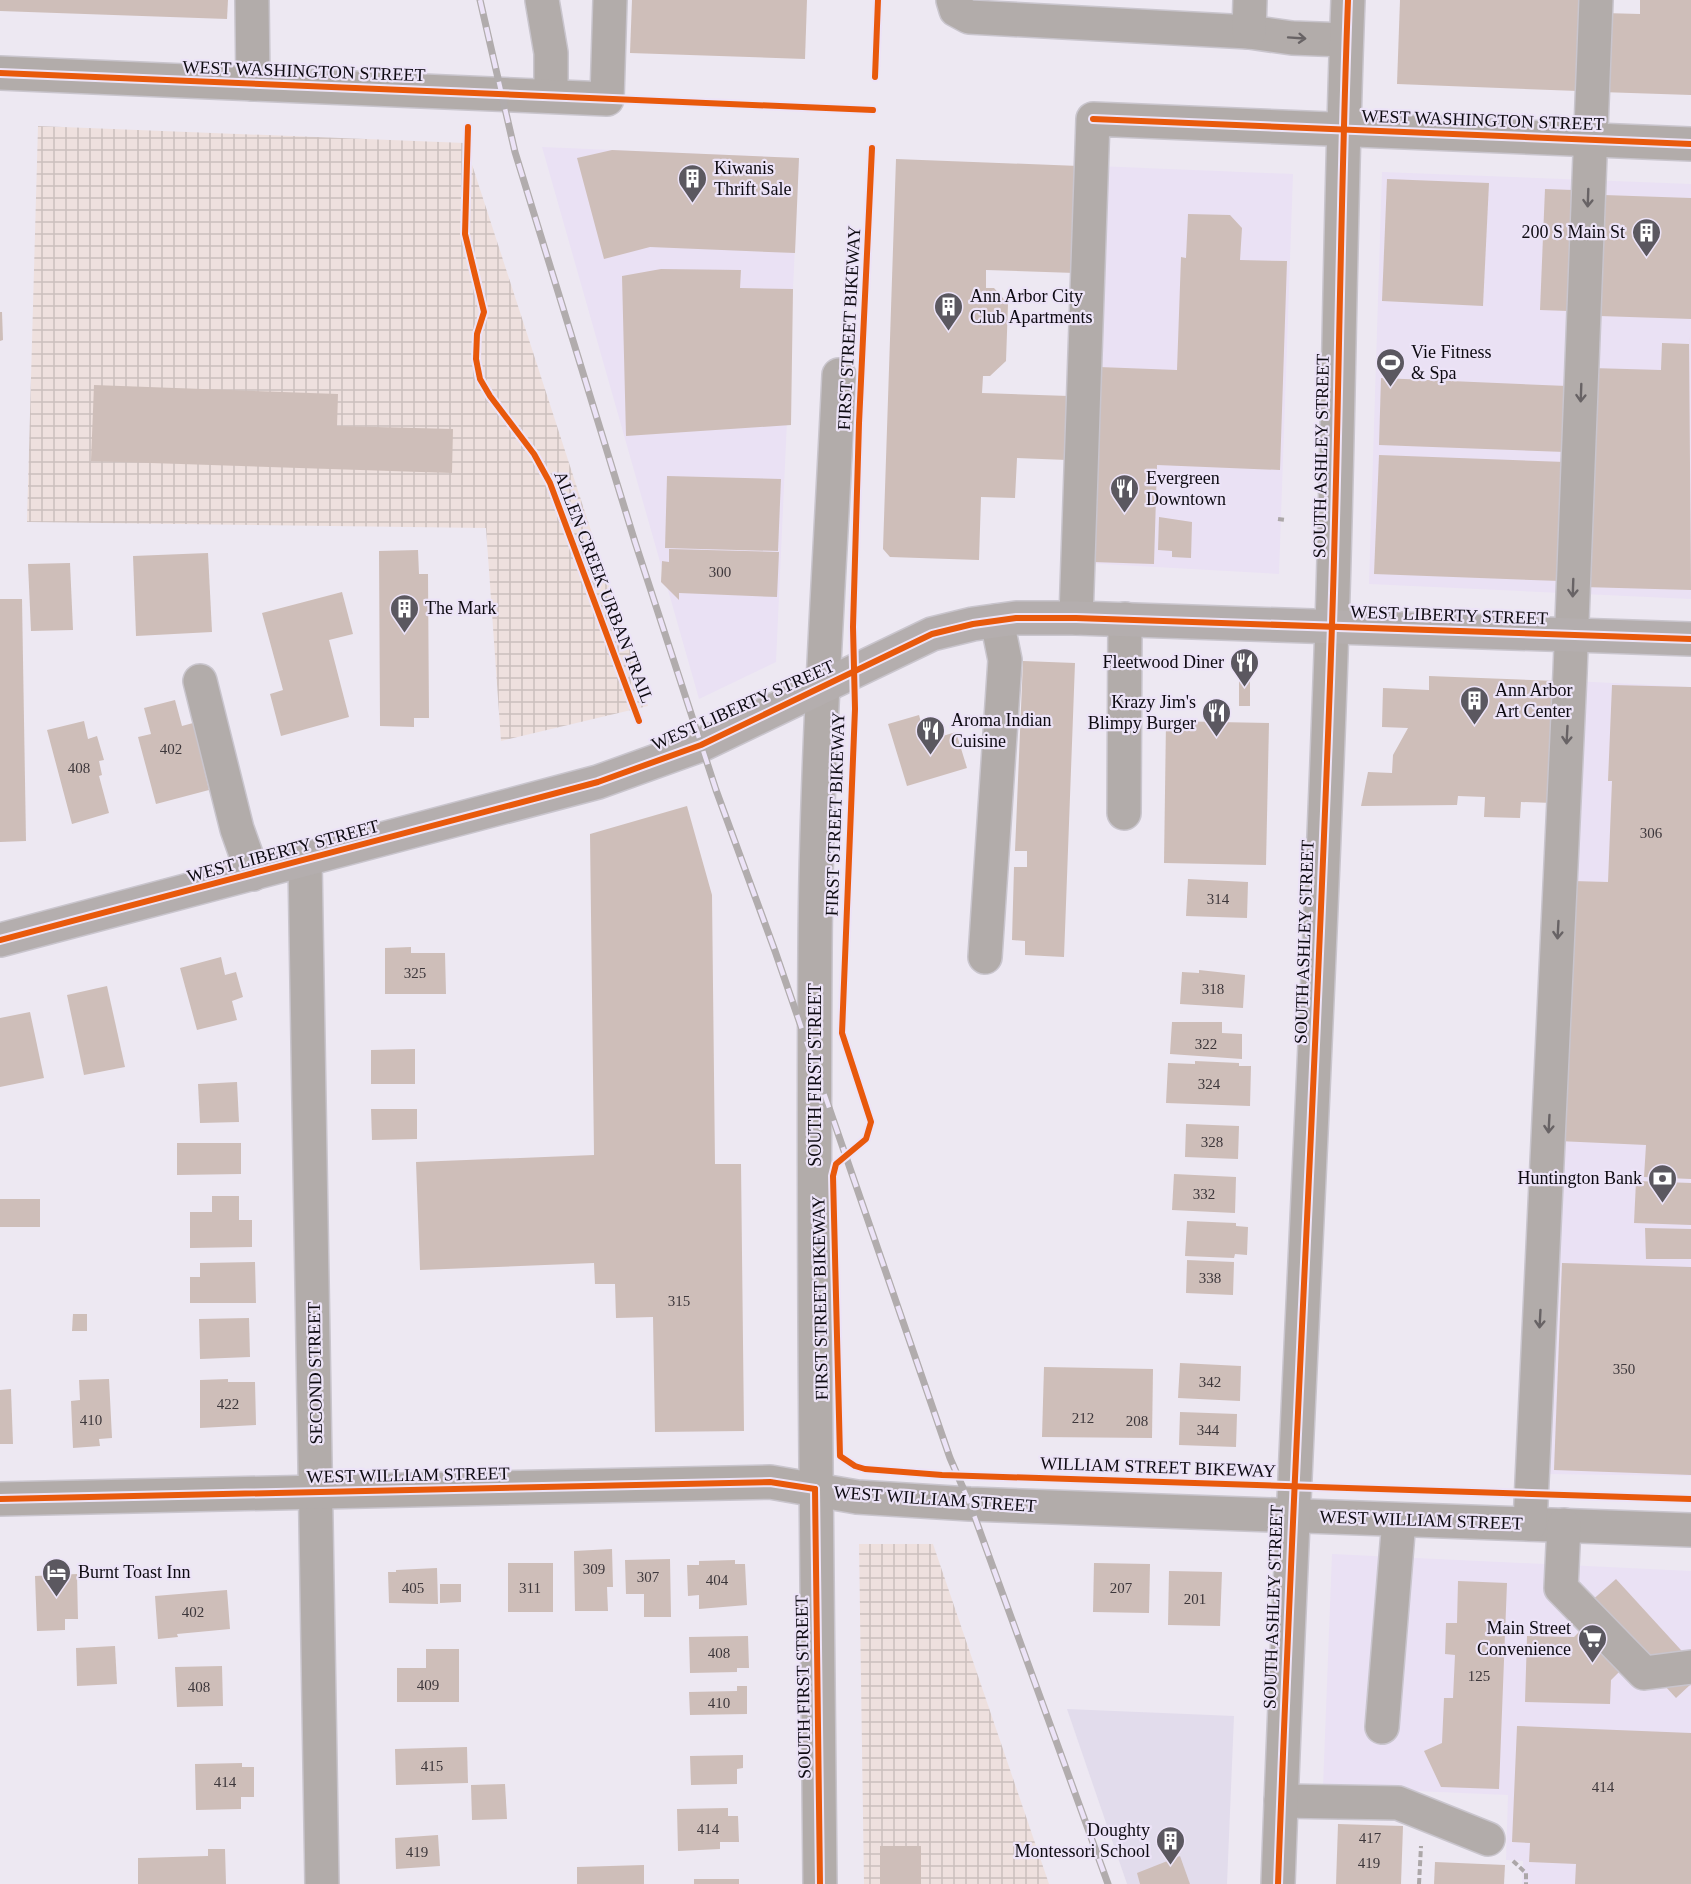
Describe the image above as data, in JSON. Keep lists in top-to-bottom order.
{
  "streets": {
    "main road": ["WEST LIBERTY STREET"],
    "street": [
      "WEST WASHINGTON STREET",
      "SOUTH ASHLEY STREET",
      "SOUTH FIRST STREET",
      "SECOND STREET",
      "WEST WILLIAM STREET"
    ],
    "cycle path": ["FIRST STREET BIKEWAY", "ALLEN CREEK URBAN TRAIL"]
  },
  "crossings": [
    ["WEST WASHINGTON STREET", "SOUTH ASHLEY STREET"],
    ["WEST WASHINGTON STREET", "WEST LIBERTY STREET"],
    ["SOUTH ASHLEY STREET", "WEST LIBERTY STREET"],
    ["SOUTH ASHLEY STREET", "WEST WILLIAM STREET"],
    ["WEST LIBERTY STREET", "SOUTH FIRST STREET"],
    ["WEST LIBERTY STREET", "SECOND STREET"],
    ["SOUTH FIRST STREET", "WEST WILLIAM STREET"],
    ["SECOND STREET", "WEST WILLIAM STREET"]
  ],
  "places": {
    "building": [
      "Kiwanis Thrift Sale",
      "200 S Main St",
      "Ann Arbor City Club Apartments",
      "The Mark",
      "Ann Arbor Art Center",
      "Doughty Montessori School"
    ],
    "sports": ["Vie Fitness & Spa"],
    "restaurant": [
      "Evergreen Downtown",
      "Fleetwood Diner",
      "Krazy Jim's Blimpy Burger",
      "Aroma Indian Cuisine"
    ],
    "bank": ["Huntington Bank"],
    "hotel": ["Burnt Toast Inn"],
    "supermarket": ["Main Street Convenience"]
  },
  "house_numbers": [
    "300",
    "402",
    "408",
    "306",
    "314",
    "325",
    "318",
    "322",
    "324",
    "328",
    "332",
    "338",
    "315",
    "350",
    "342",
    "422",
    "212",
    "410",
    "208",
    "344",
    "309",
    "307",
    "404",
    "405",
    "311",
    "207",
    "201",
    "402",
    "408",
    "125",
    "409",
    "408",
    "410",
    "415",
    "414",
    "414",
    "414",
    "417",
    "419",
    "419"
  ]
}
